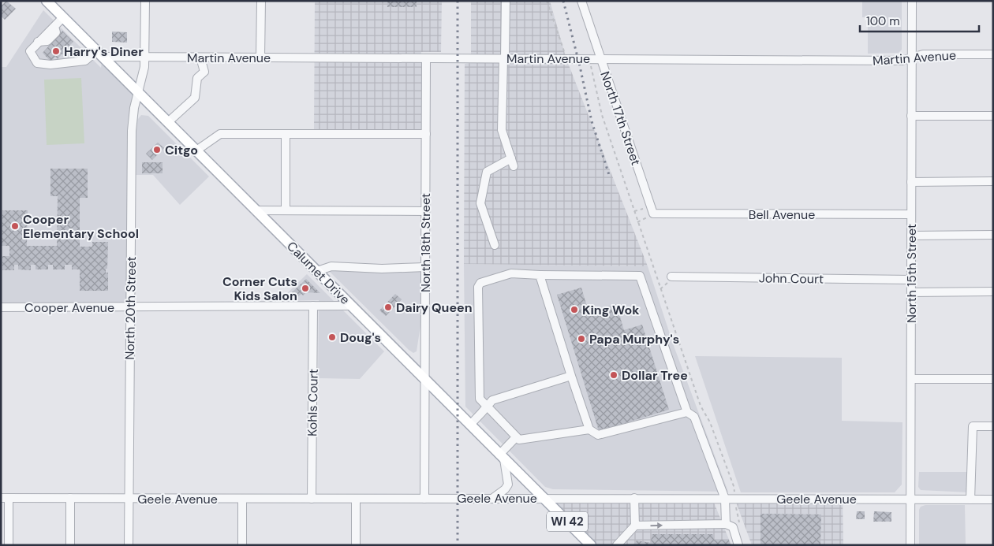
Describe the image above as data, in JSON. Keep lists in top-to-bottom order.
{
  "streets": {
    "main road": ["Calumet Drive", "WI 42"],
    "street": [
      "Martin Avenue",
      "North 17th Street",
      "Bell Avenue",
      "North 18th Street",
      "North 15th Street",
      "John Court",
      "Cooper Avenue",
      "North 20th Street",
      "Kohls Court",
      "Geele Avenue"
    ]
  },
  "crossings": [
    ["Martin Avenue", "North 17th Street"],
    ["Martin Avenue", "North 18th Street"],
    ["Martin Avenue", "Calumet Drive"],
    ["Martin Avenue", "North 15th Street"],
    ["Martin Avenue", "North 20th Street"],
    ["North 17th Street", "Bell Avenue"],
    ["Bell Avenue", "North 15th Street"],
    ["North 18th Street", "Calumet Drive"],
    ["North 18th Street", "Geele Avenue"],
    ["Calumet Drive", "Cooper Avenue"],
    ["Calumet Drive", "North 20th Street"],
    ["Calumet Drive", "Geele Avenue"],
    ["North 15th Street", "John Court"],
    ["North 15th Street", "Geele Avenue"],
    ["Cooper Avenue", "North 20th Street"],
    ["Cooper Avenue", "Kohls Court"],
    ["North 20th Street", "Geele Avenue"],
    ["Kohls Court", "Geele Avenue"]
  ],
  "places": [
    "Harry's Diner",
    "Citgo",
    "Cooper Elementary School",
    "Corner Cuts Kids Salon",
    "Dairy Queen",
    "King Wok",
    "Doug's",
    "Papa Murphy's",
    "Dollar Tree"
  ],
  "scale_bar": "100 m"
}
